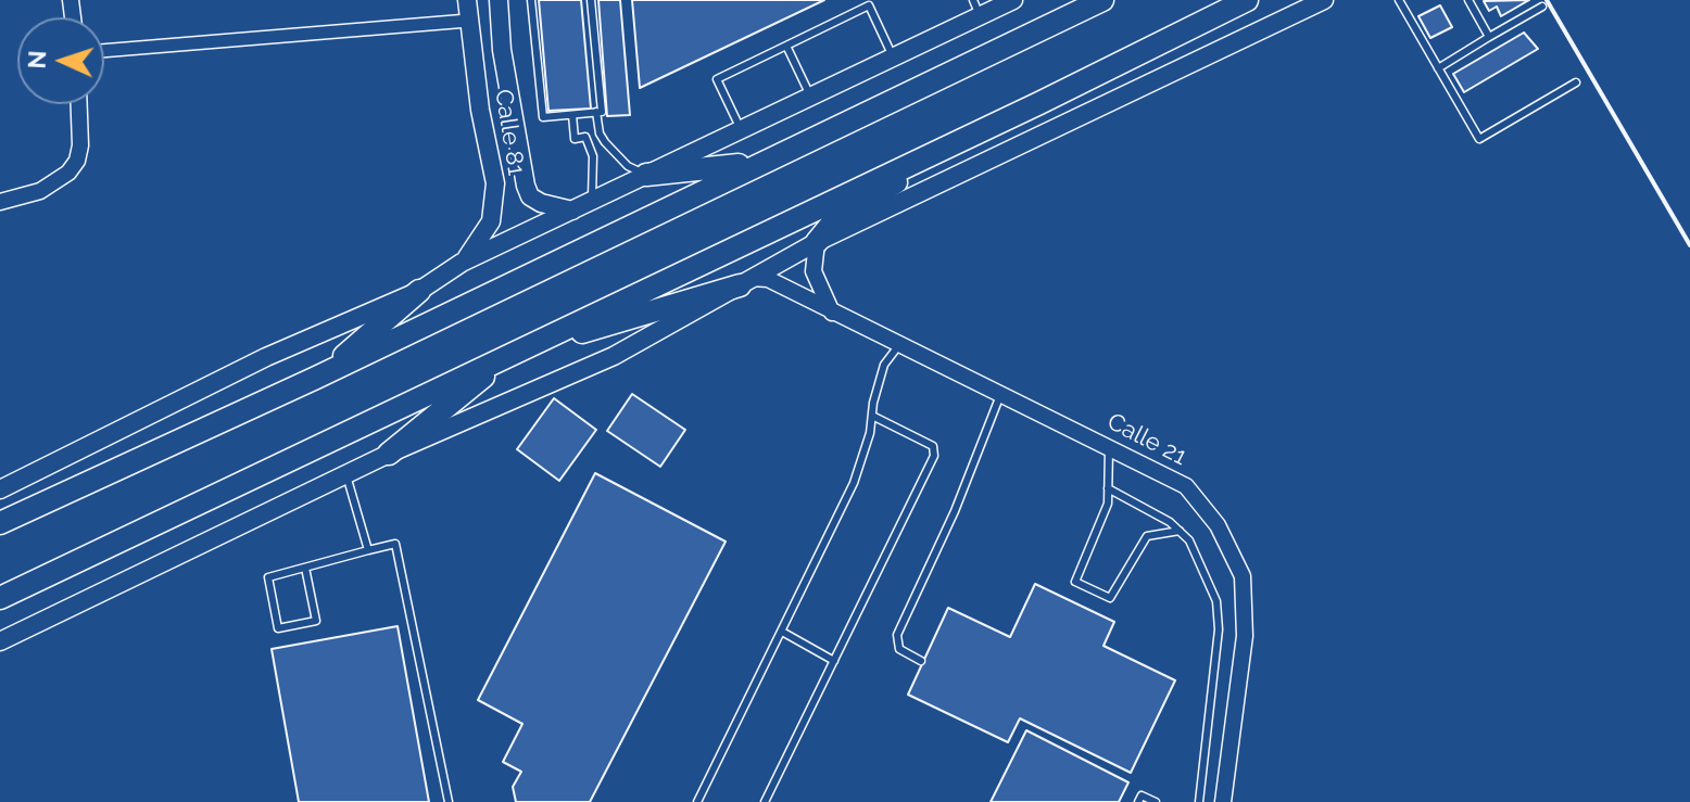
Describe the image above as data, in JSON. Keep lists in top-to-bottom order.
{
  "streets": {
    "main road": ["Calle 81"],
    "street": ["Calle 21"]
  },
  "north": "left"
}
